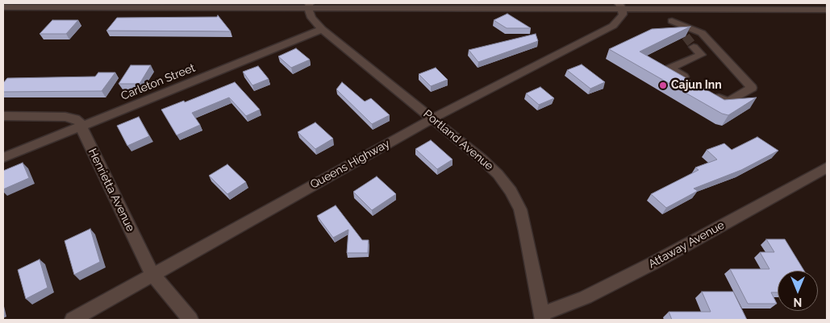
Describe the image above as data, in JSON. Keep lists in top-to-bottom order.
{
  "streets": {
    "street": [
      "Carleton Street",
      "Portland Avenue",
      "Queens Highway",
      "Henrietta Avenue",
      "Attaway Avenue"
    ]
  },
  "crossings": [
    ["Carleton Street", "Portland Avenue"],
    ["Carleton Street", "Henrietta Avenue"],
    ["Portland Avenue", "Queens Highway"],
    ["Portland Avenue", "Attaway Avenue"],
    ["Queens Highway", "Henrietta Avenue"]
  ],
  "places": ["Cajun Inn"],
  "north": "bottom"
}
